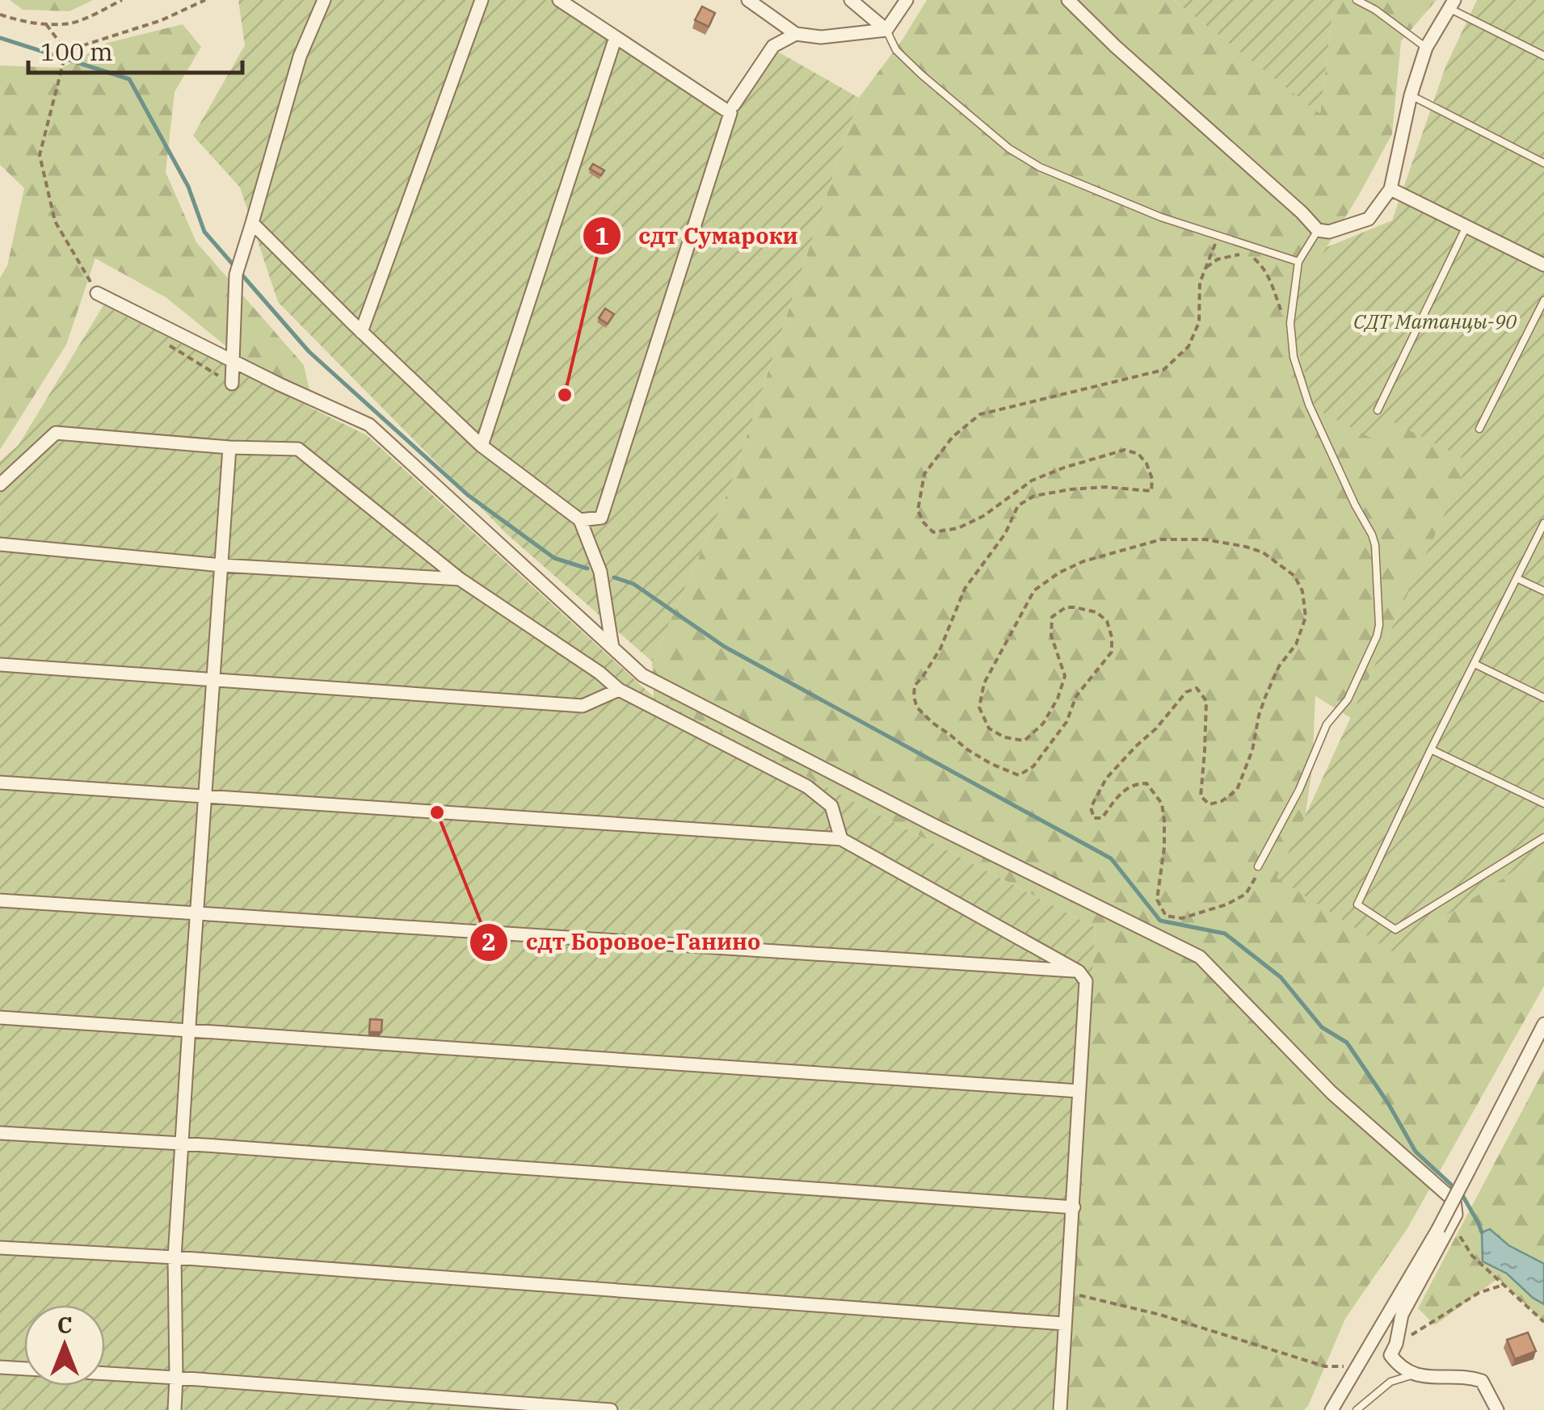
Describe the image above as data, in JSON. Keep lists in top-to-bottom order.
{
  "parks": ["СДТ Матанцы-90"],
  "places": ["сдт Сумароки", "сдт Боровое-Ганино"],
  "scale_bar": "100 m",
  "north": "top"
}
